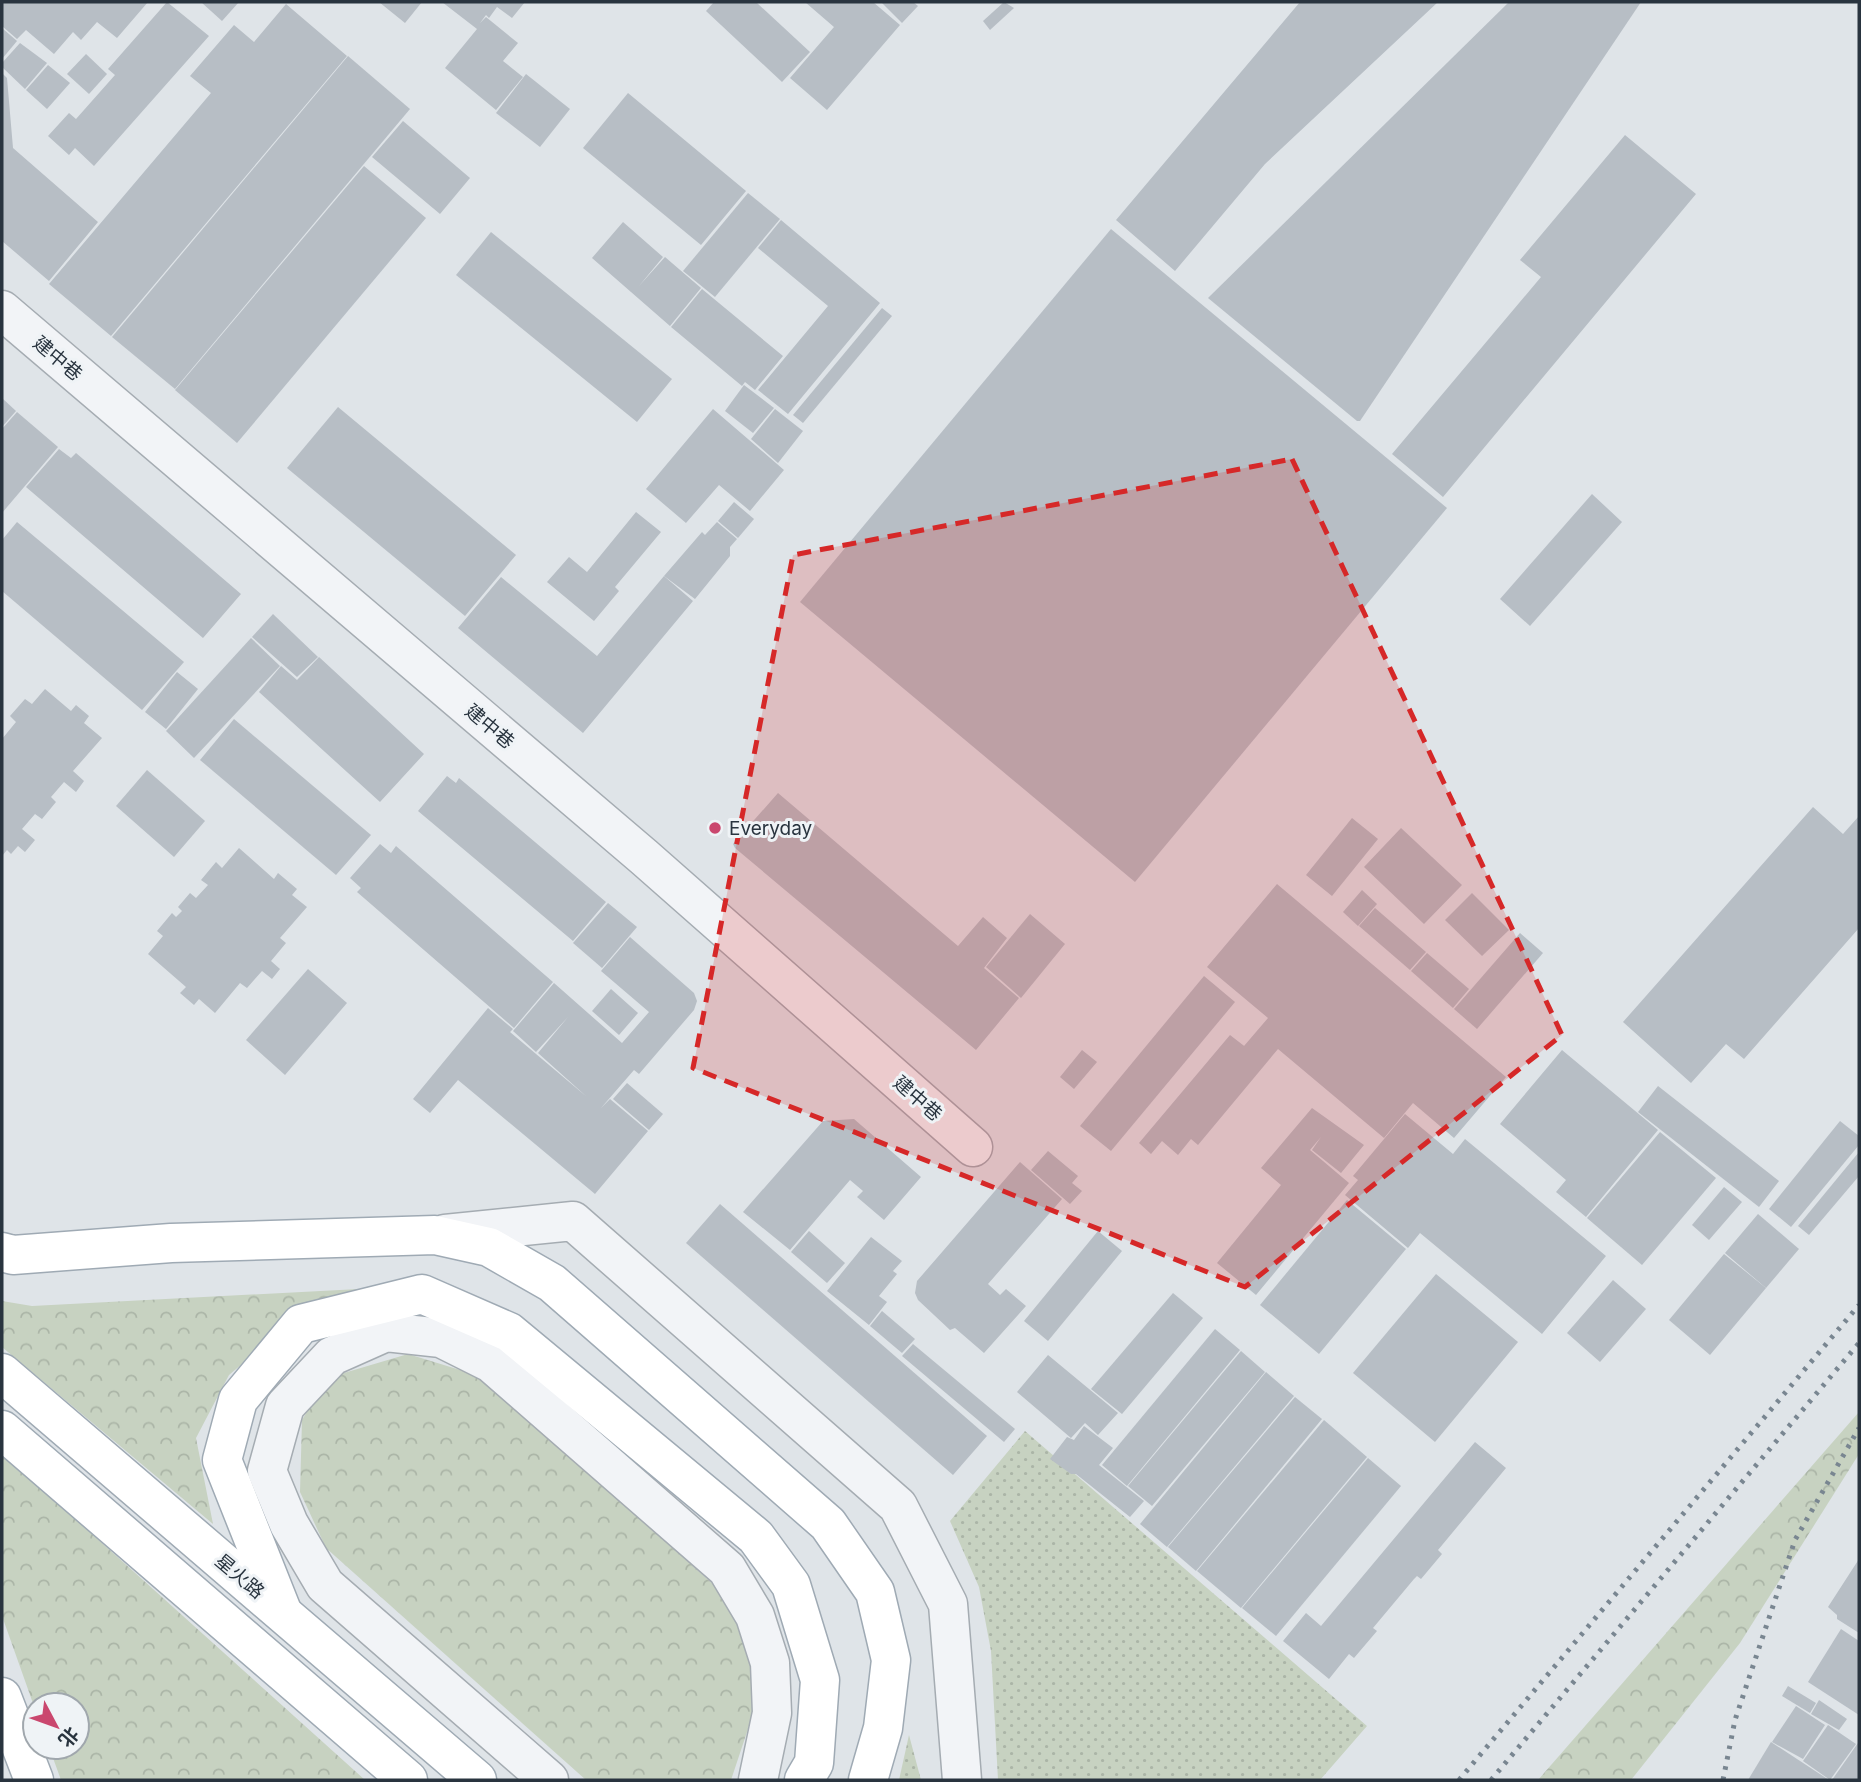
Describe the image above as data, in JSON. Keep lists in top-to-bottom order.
{
  "streets": {
    "main road": ["星火路"],
    "street": ["建中巷"]
  },
  "places": ["Everyday"],
  "north": "bottom right"
}
